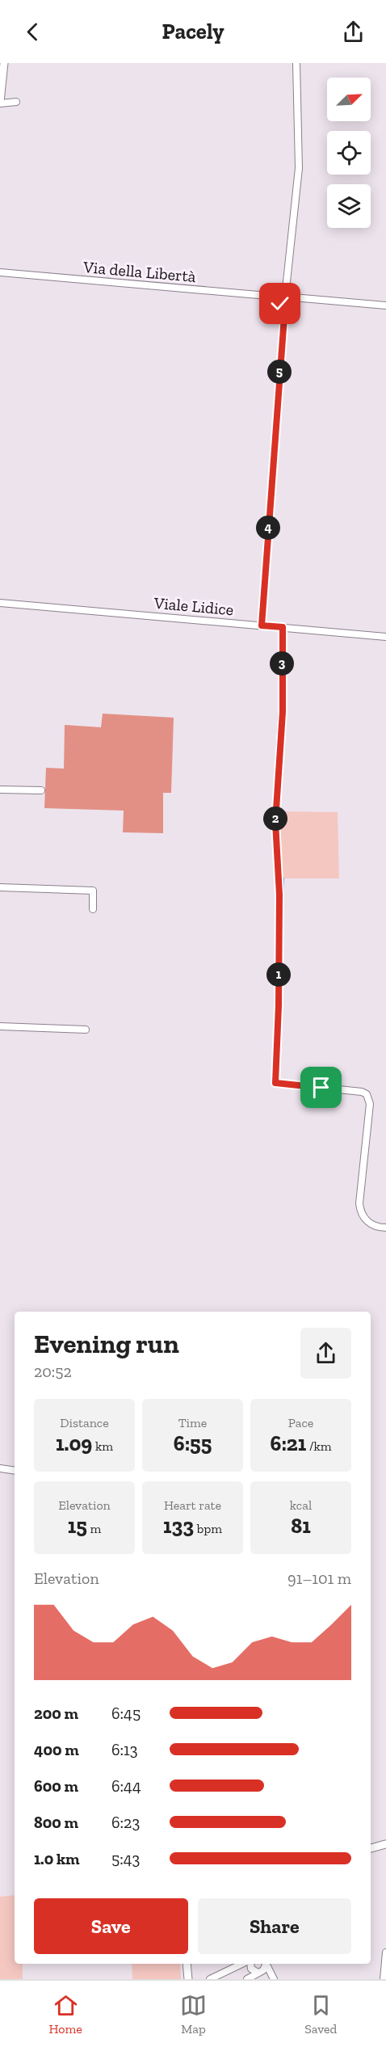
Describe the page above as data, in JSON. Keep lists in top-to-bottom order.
{
  "streets": {
    "street": ["Via della Libertà", "Viale Lidice"]
  },
  "north": "top right",
  "page": {
    "header": "Pacely",
    "pins": [
      "5",
      "4",
      "3",
      "2",
      "1"
    ],
    "heading": ["Evening run", "20:52"],
    "stats": [
      ["Distance", "1.09 km"],
      ["Time", "6:55"],
      ["Pace", "6:21 /km"],
      ["Elevation", "15 m"],
      ["Heart rate", "133 bpm"],
      ["kcal", "81"]
    ],
    "chart": ["Elevation", "91–101 m"],
    "list": [
      {
        "name": "200 m",
        "note": "6:45"
      },
      {
        "name": "400 m",
        "note": "6:13"
      },
      {
        "name": "600 m",
        "note": "6:44"
      },
      {
        "name": "800 m",
        "note": "6:23"
      },
      {
        "name": "1.0 km",
        "note": "5:43"
      }
    ],
    "buttons": ["Save", "Share"],
    "tabs": ["Home", "Map", "Saved"]
  }
}
